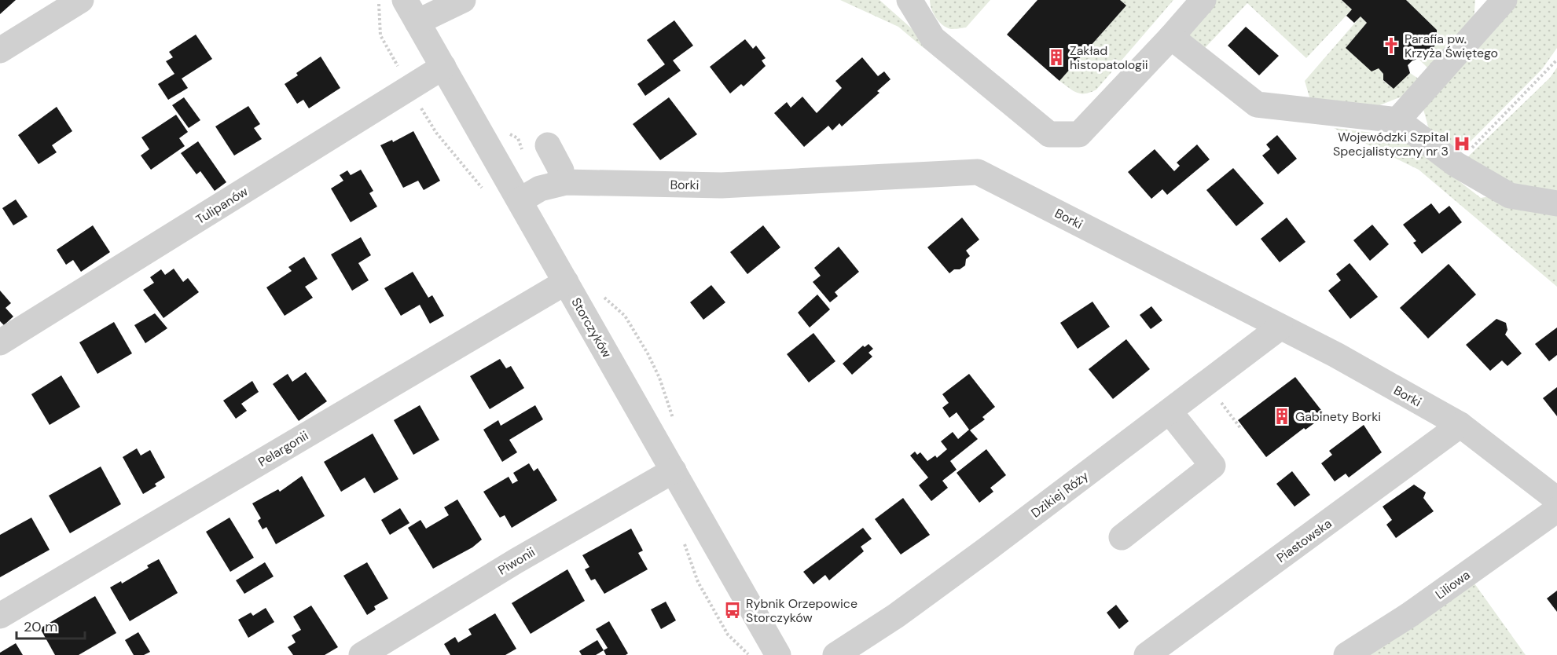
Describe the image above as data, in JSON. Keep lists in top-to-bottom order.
{
  "streets": {
    "street": [
      "Borki",
      "Tulipanów",
      "Storczyków",
      "Pelargonii",
      "Dzikiej Róży",
      "Piastowska",
      "Piwonii",
      "Liliowa"
    ]
  },
  "crossings": [
    ["Borki", "Storczyków"],
    ["Borki", "Dzikiej Róży"],
    ["Borki", "Piastowska"],
    ["Tulipanów", "Storczyków"],
    ["Storczyków", "Pelargonii"],
    ["Storczyków", "Piwonii"]
  ],
  "places": {
    "church": ["Parafia pw. Krzyża Świętego"],
    "building": ["Zakład histopatologii", "Gabinety Borki"],
    "hospital": ["Wojewódzki Szpital Specjalistyczny nr 3"],
    "bus stop": ["Rybnik Orzepowice Storczyków"]
  },
  "scale_bar": "20 m"
}
